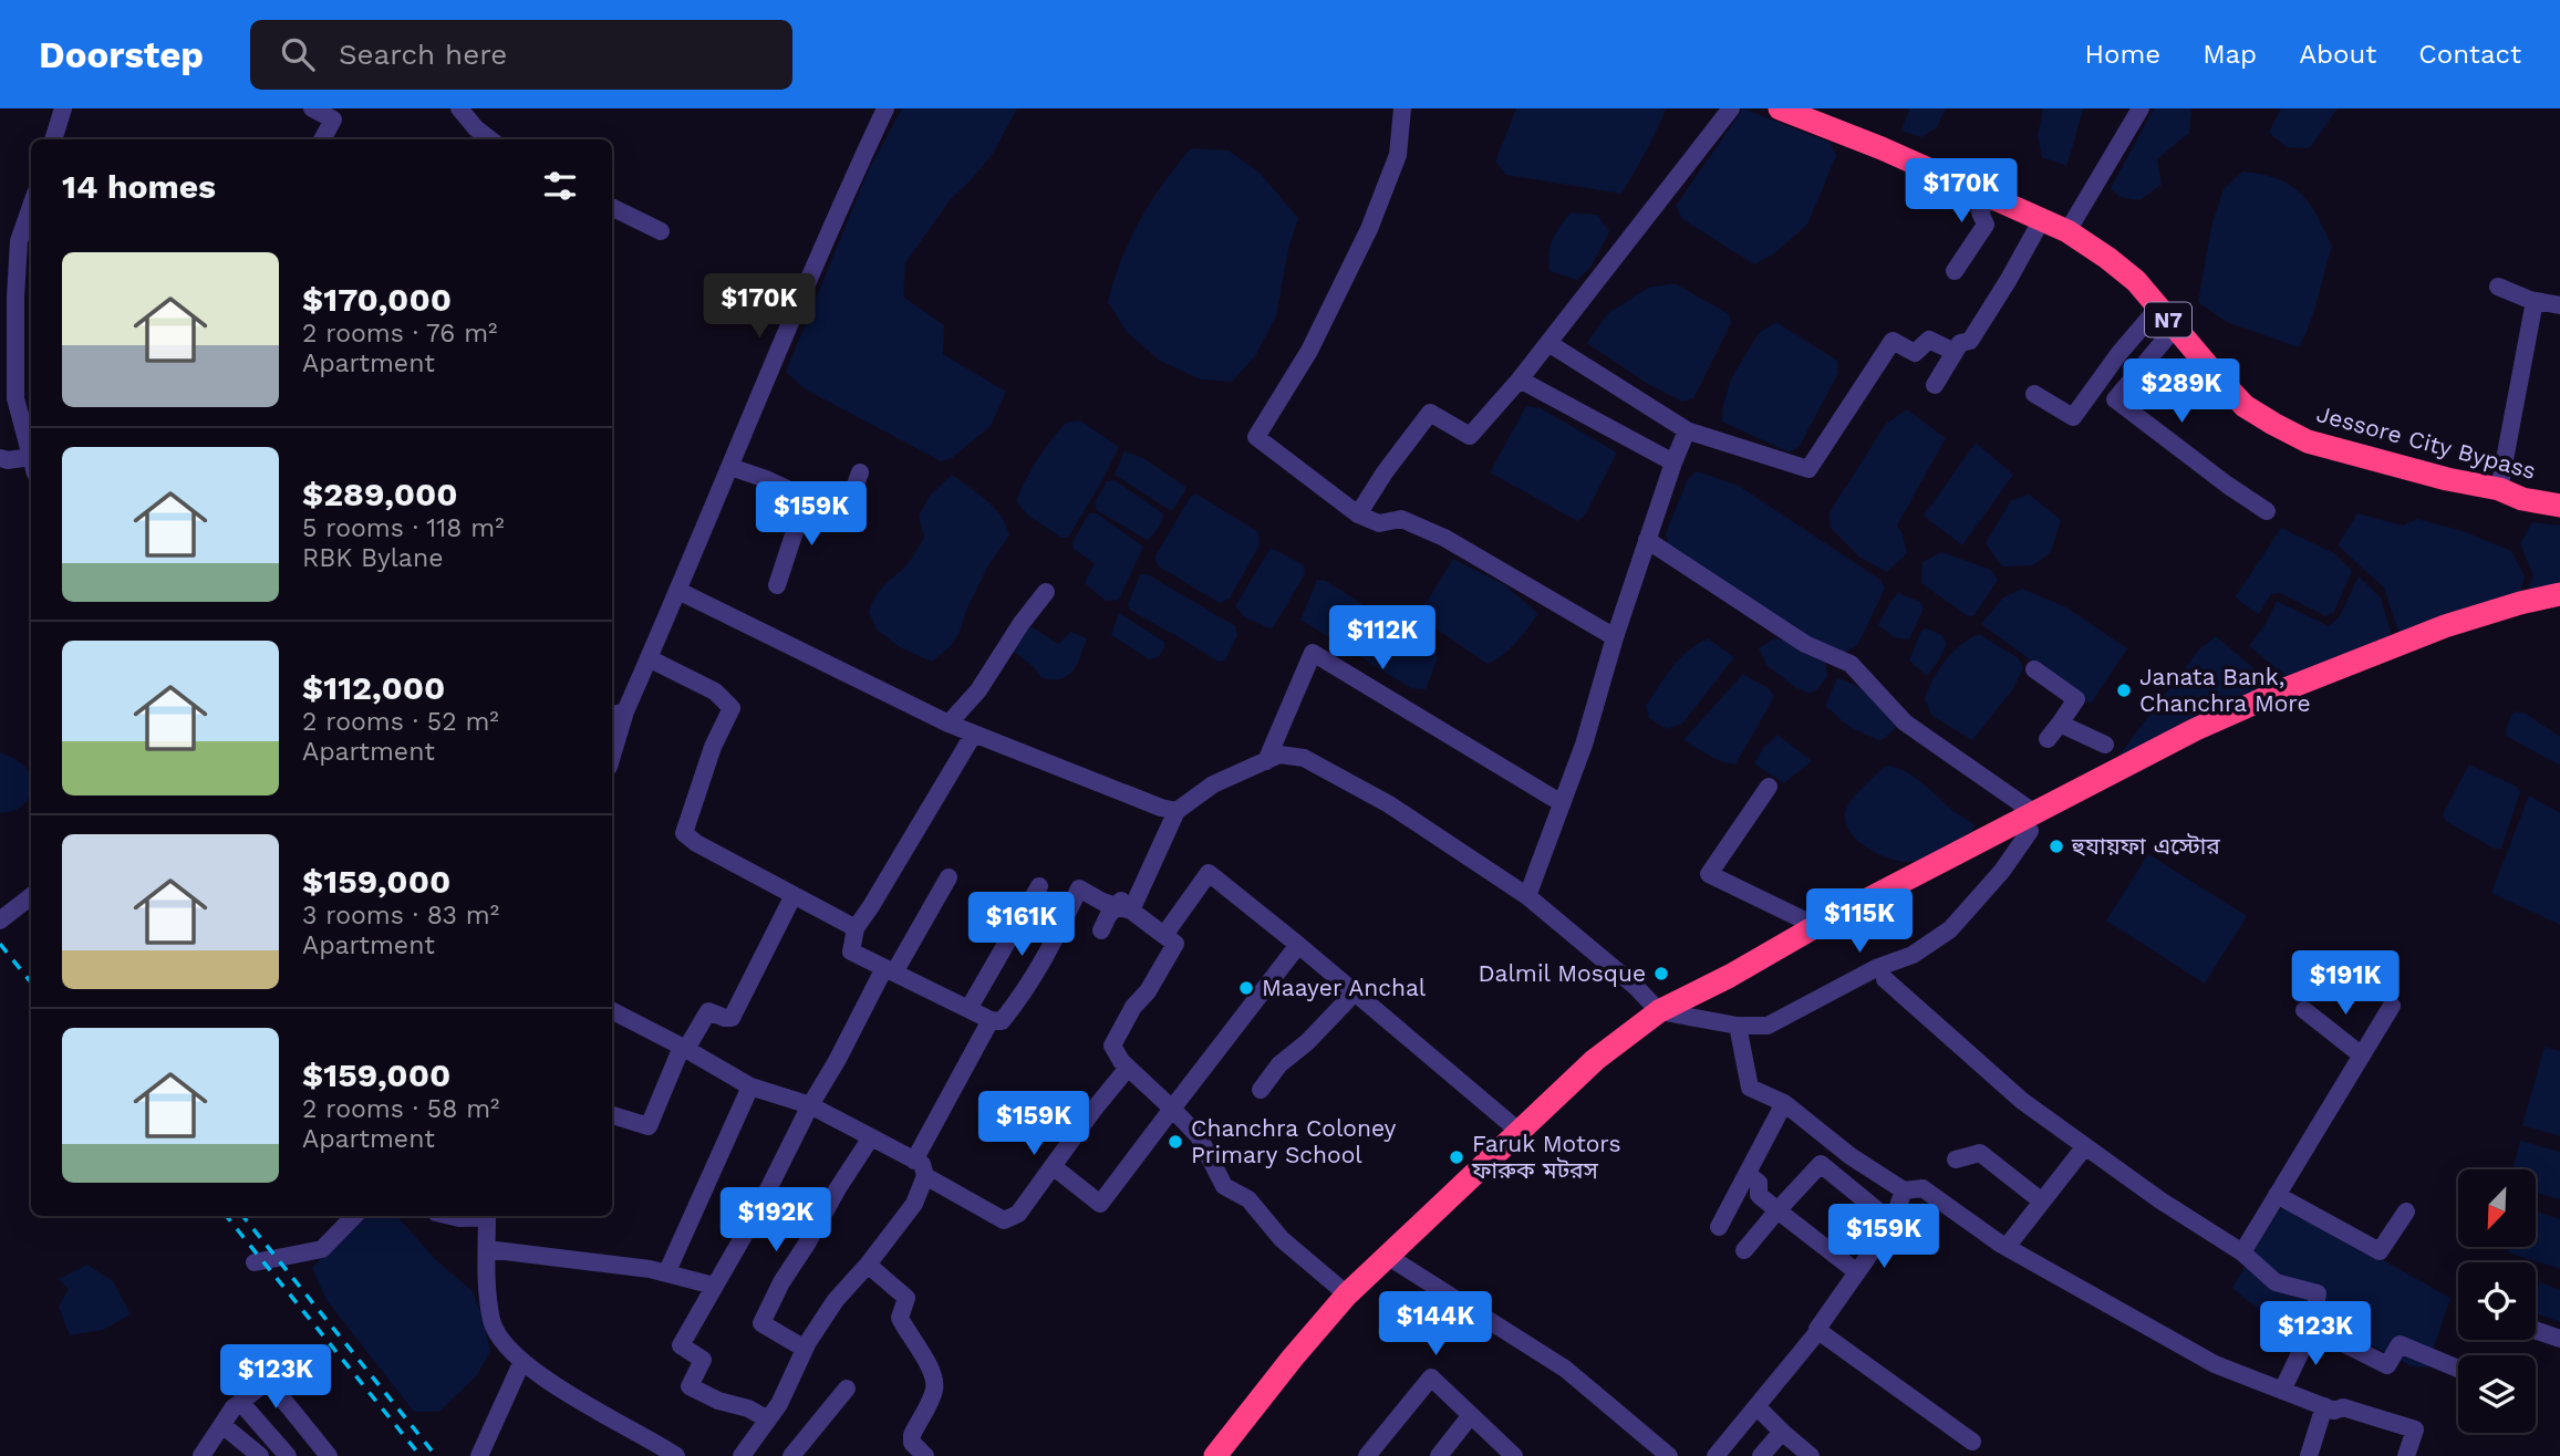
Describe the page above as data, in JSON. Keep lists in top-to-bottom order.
{
  "streets": {
    "highway": ["N7", "Jessore City Bypass"]
  },
  "places": [
    "Janata Bank, Chanchra More",
    "হুযায়ফা এস্টোর",
    "Dalmil Mosque",
    "Maayer Anchal",
    "Chanchra Coloney Primary School",
    "Faruk Motors ফারুক মটরস"
  ],
  "north": "bottom left",
  "page": {
    "header": "Doorstep",
    "search": "Search here",
    "nav": [
      "Home",
      "Map",
      "About",
      "Contact"
    ],
    "heading": "14 homes",
    "price": [
      "$170K",
      "$170K",
      "$289K",
      "$159K",
      "$112K",
      "$115K",
      "$161K",
      "$191K",
      "$159K",
      "$192K",
      "$159K",
      "$144K",
      "$123K",
      "$123K"
    ],
    "list": [
      {
        "name": "$170,000",
        "note": "2 rooms · 76 m² · Apartment"
      },
      {
        "name": "$289,000",
        "note": "5 rooms · 118 m² · RBK Bylane"
      },
      {
        "name": "$112,000",
        "note": "2 rooms · 52 m² · Apartment"
      },
      {
        "name": "$159,000",
        "note": "3 rooms · 83 m² · Apartment"
      },
      {
        "name": "$159,000",
        "note": "2 rooms · 58 m² · Apartment"
      }
    ]
  }
}
